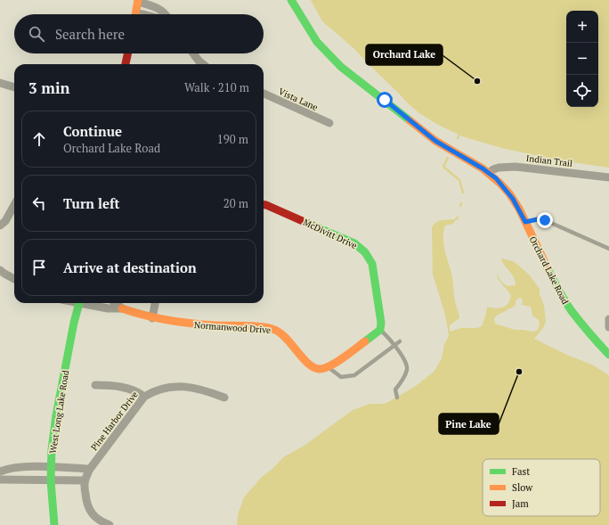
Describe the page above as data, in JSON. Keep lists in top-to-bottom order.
{
  "streets": {
    "main road": [
      "McDivitt Drive",
      "Orchard Lake Road",
      "Normanwood Drive",
      "West Long Lake Road"
    ],
    "street": ["Vista Lane", "Indian Trail", "Pine Harbor Drive"]
  },
  "crossings": [
    ["Indian Trail", "Orchard Lake Road"]
  ],
  "places": ["Orchard Lake", "Pine Lake"],
  "legend": ["Fast", "Slow", "Jam"],
  "page": {
    "map_buttons": ["+", "−"],
    "search": "Search here",
    "heading": ["3 min", "Walk · 210 m"],
    "list": [
      ["Continue", "Orchard Lake Road", "190 m"],
      ["Turn left", "20 m"],
      "Arrive at destination"
    ]
  }
}
